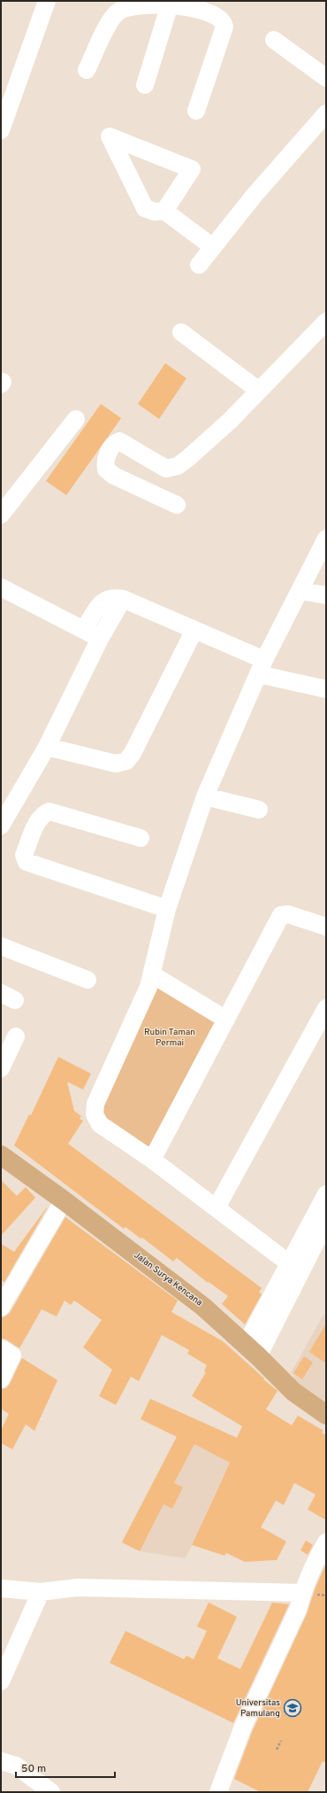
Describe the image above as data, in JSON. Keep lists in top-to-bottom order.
{
  "streets": {
    "main road": ["Jalan Surya Kencana"]
  },
  "parks": ["Rubin Taman Permai"],
  "places": {
    "school or university": ["Universitas Pamulang"]
  },
  "scale_bar": "50 m"
}
